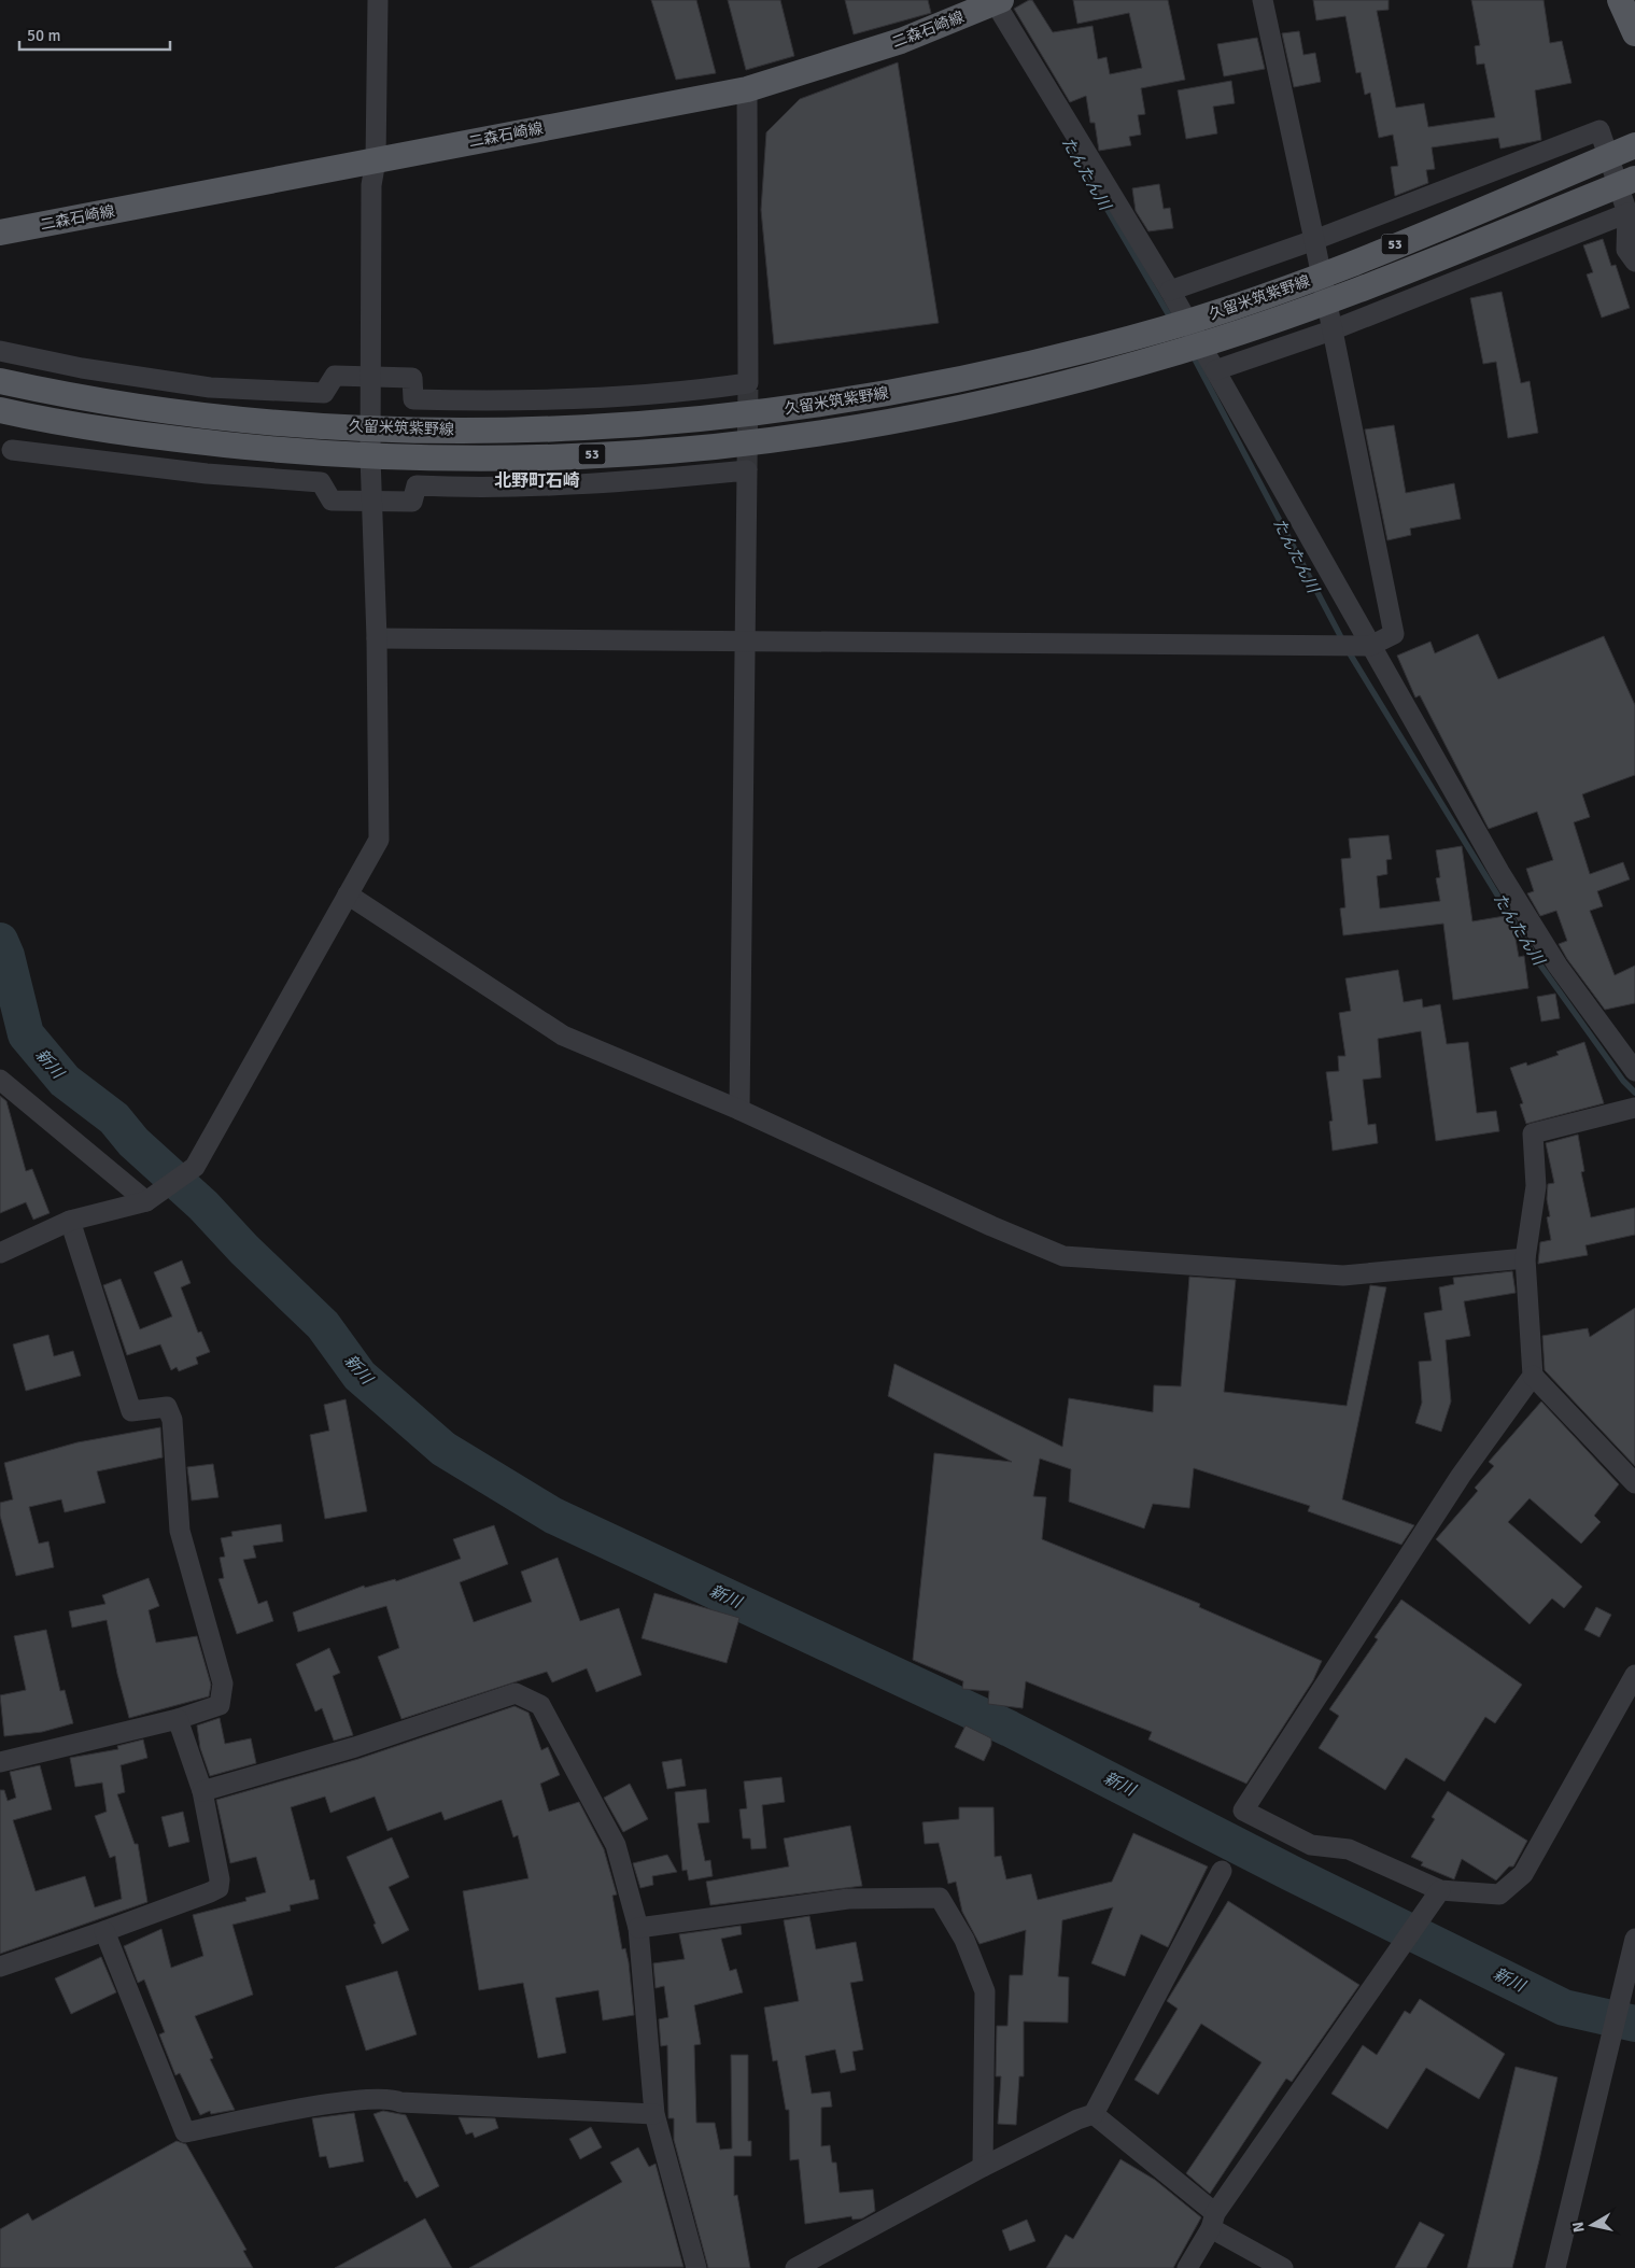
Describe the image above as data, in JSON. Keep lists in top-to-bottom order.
{
  "streets": {
    "main road": ["二森石崎線", "53", "久留米筑紫野線"]
  },
  "districts": ["北野町石崎"],
  "water": ["たんたん川", "新川"],
  "scale_bar": "50 m",
  "north": "left"
}
